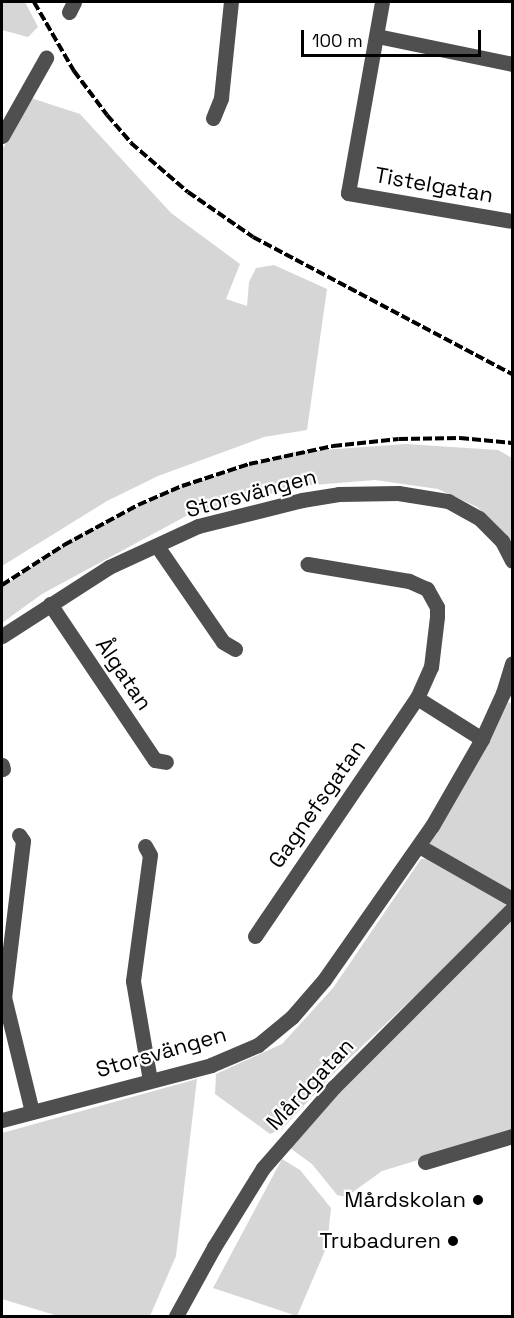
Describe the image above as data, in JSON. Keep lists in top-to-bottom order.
{
  "streets": {
    "street": [
      "Tistelgatan",
      "Storsvängen",
      "Ålgatan",
      "Gagnefsgatan",
      "Mårdgatan"
    ]
  },
  "crossings": [
    ["Storsvängen", "Ålgatan"]
  ],
  "places": ["Mårdskolan", "Trubaduren"],
  "scale_bar": "100 m"
}
